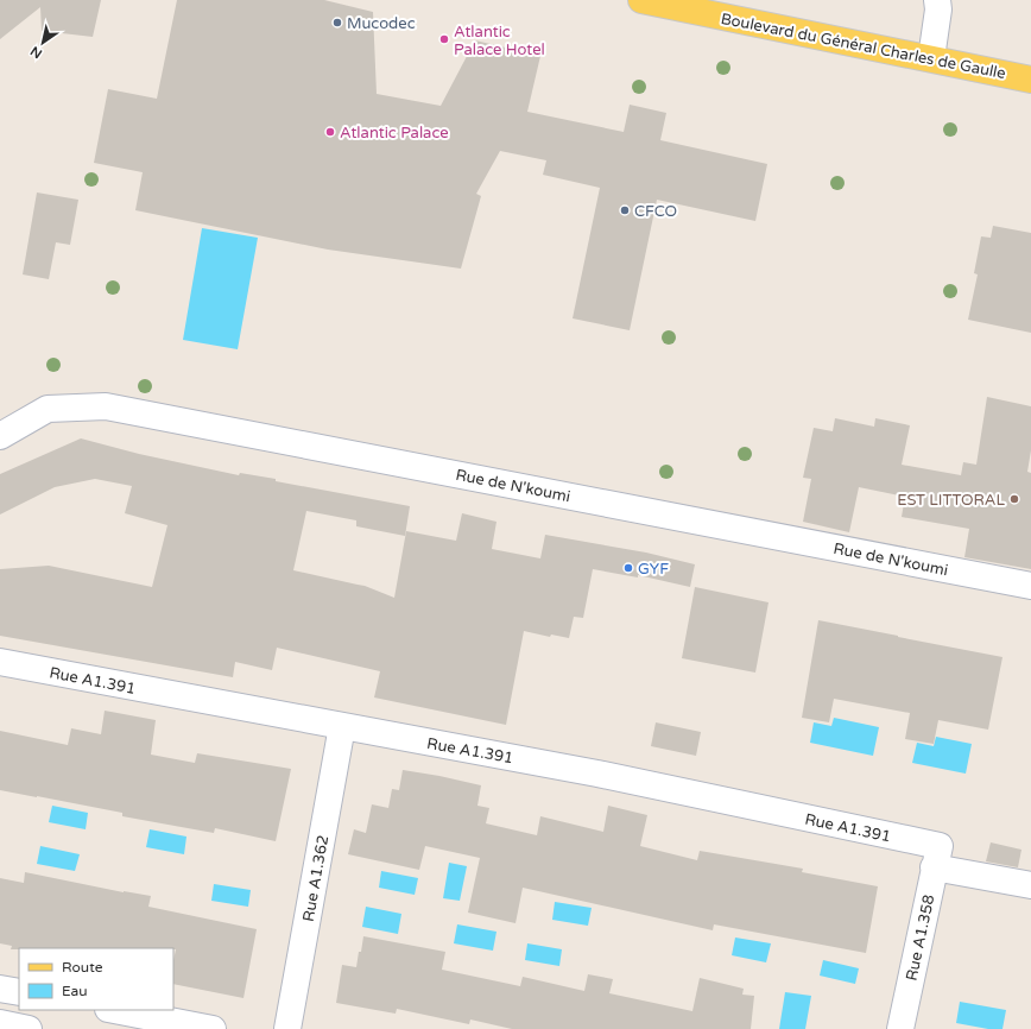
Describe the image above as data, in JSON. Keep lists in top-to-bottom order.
{
  "streets": {
    "main road": ["Boulevard du Général Charles de Gaulle"],
    "street": [
      "Rue de N'koumi",
      "Rue A1.391",
      "Rue A1.362",
      "Rue A1.358"
    ]
  },
  "crossings": [
    ["Rue A1.391", "Rue A1.362"],
    ["Rue A1.391", "Rue A1.358"]
  ],
  "places": [
    "Mucodec",
    "Atlantic Palace Hotel",
    "Atlantic Palace",
    "CFCO",
    "EST LITTORAL",
    "GYF"
  ],
  "legend": ["Route", "Eau"],
  "north": "bottom left"
}
